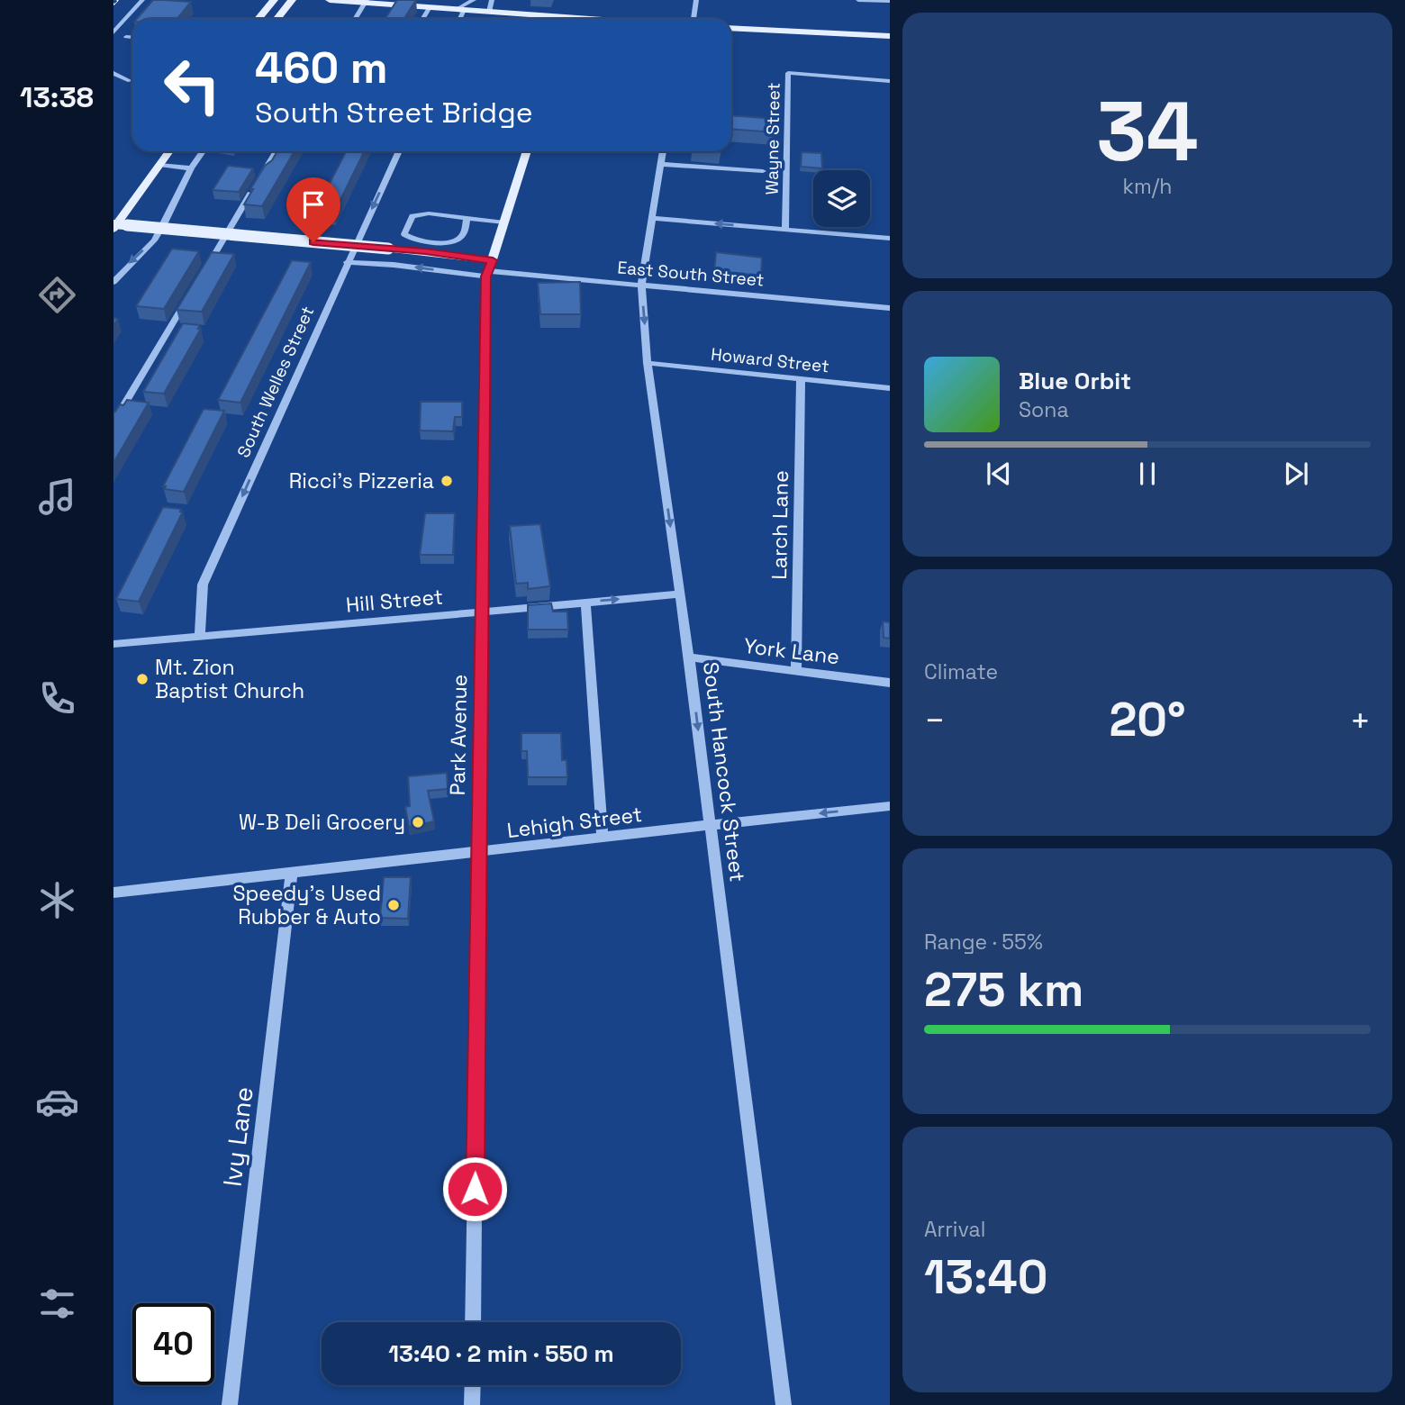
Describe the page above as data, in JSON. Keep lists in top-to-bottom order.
{
  "streets": {
    "main road": ["Park Avenue"],
    "street": [
      "Wayne Street",
      "East South Street",
      "Howard Street",
      "South Welles Street",
      "Larch Lane",
      "Hill Street",
      "York Lane",
      "South Hancock Street",
      "Lehigh Street",
      "Ivy Lane"
    ]
  },
  "crossings": [
    ["East South Street", "South Welles Street"],
    ["East South Street", "Park Avenue"],
    ["East South Street", "South Hancock Street"],
    ["Howard Street", "Larch Lane"],
    ["Howard Street", "South Hancock Street"],
    ["South Welles Street", "Hill Street"],
    ["Larch Lane", "York Lane"],
    ["Hill Street", "Park Avenue"],
    ["Hill Street", "South Hancock Street"],
    ["York Lane", "South Hancock Street"],
    ["Park Avenue", "Lehigh Street"],
    ["South Hancock Street", "Lehigh Street"],
    ["Lehigh Street", "Ivy Lane"]
  ],
  "one_way": ["South Welles Street", "South Hancock Street"],
  "places": [
    "Ricci's Pizzeria",
    "Mt. Zion Baptist Church",
    "W-B Deli Grocery",
    "Speedy's Used Rubber & Auto"
  ],
  "page": {
    "tabs": "13:38",
    "tile": [
      ["34", "km/h"],
      "Climate",
      ["Range · 55%", "275 km"],
      ["Arrival", "13:40"]
    ],
    "turn": ["460 m", "South Street Bridge"],
    "song": ["Blue Orbit", "Sona"],
    "heat": ["−", "20°", "+"],
    "limit": "40",
    "trip": "13:40 · 2 min · 550 m"
  }
}
